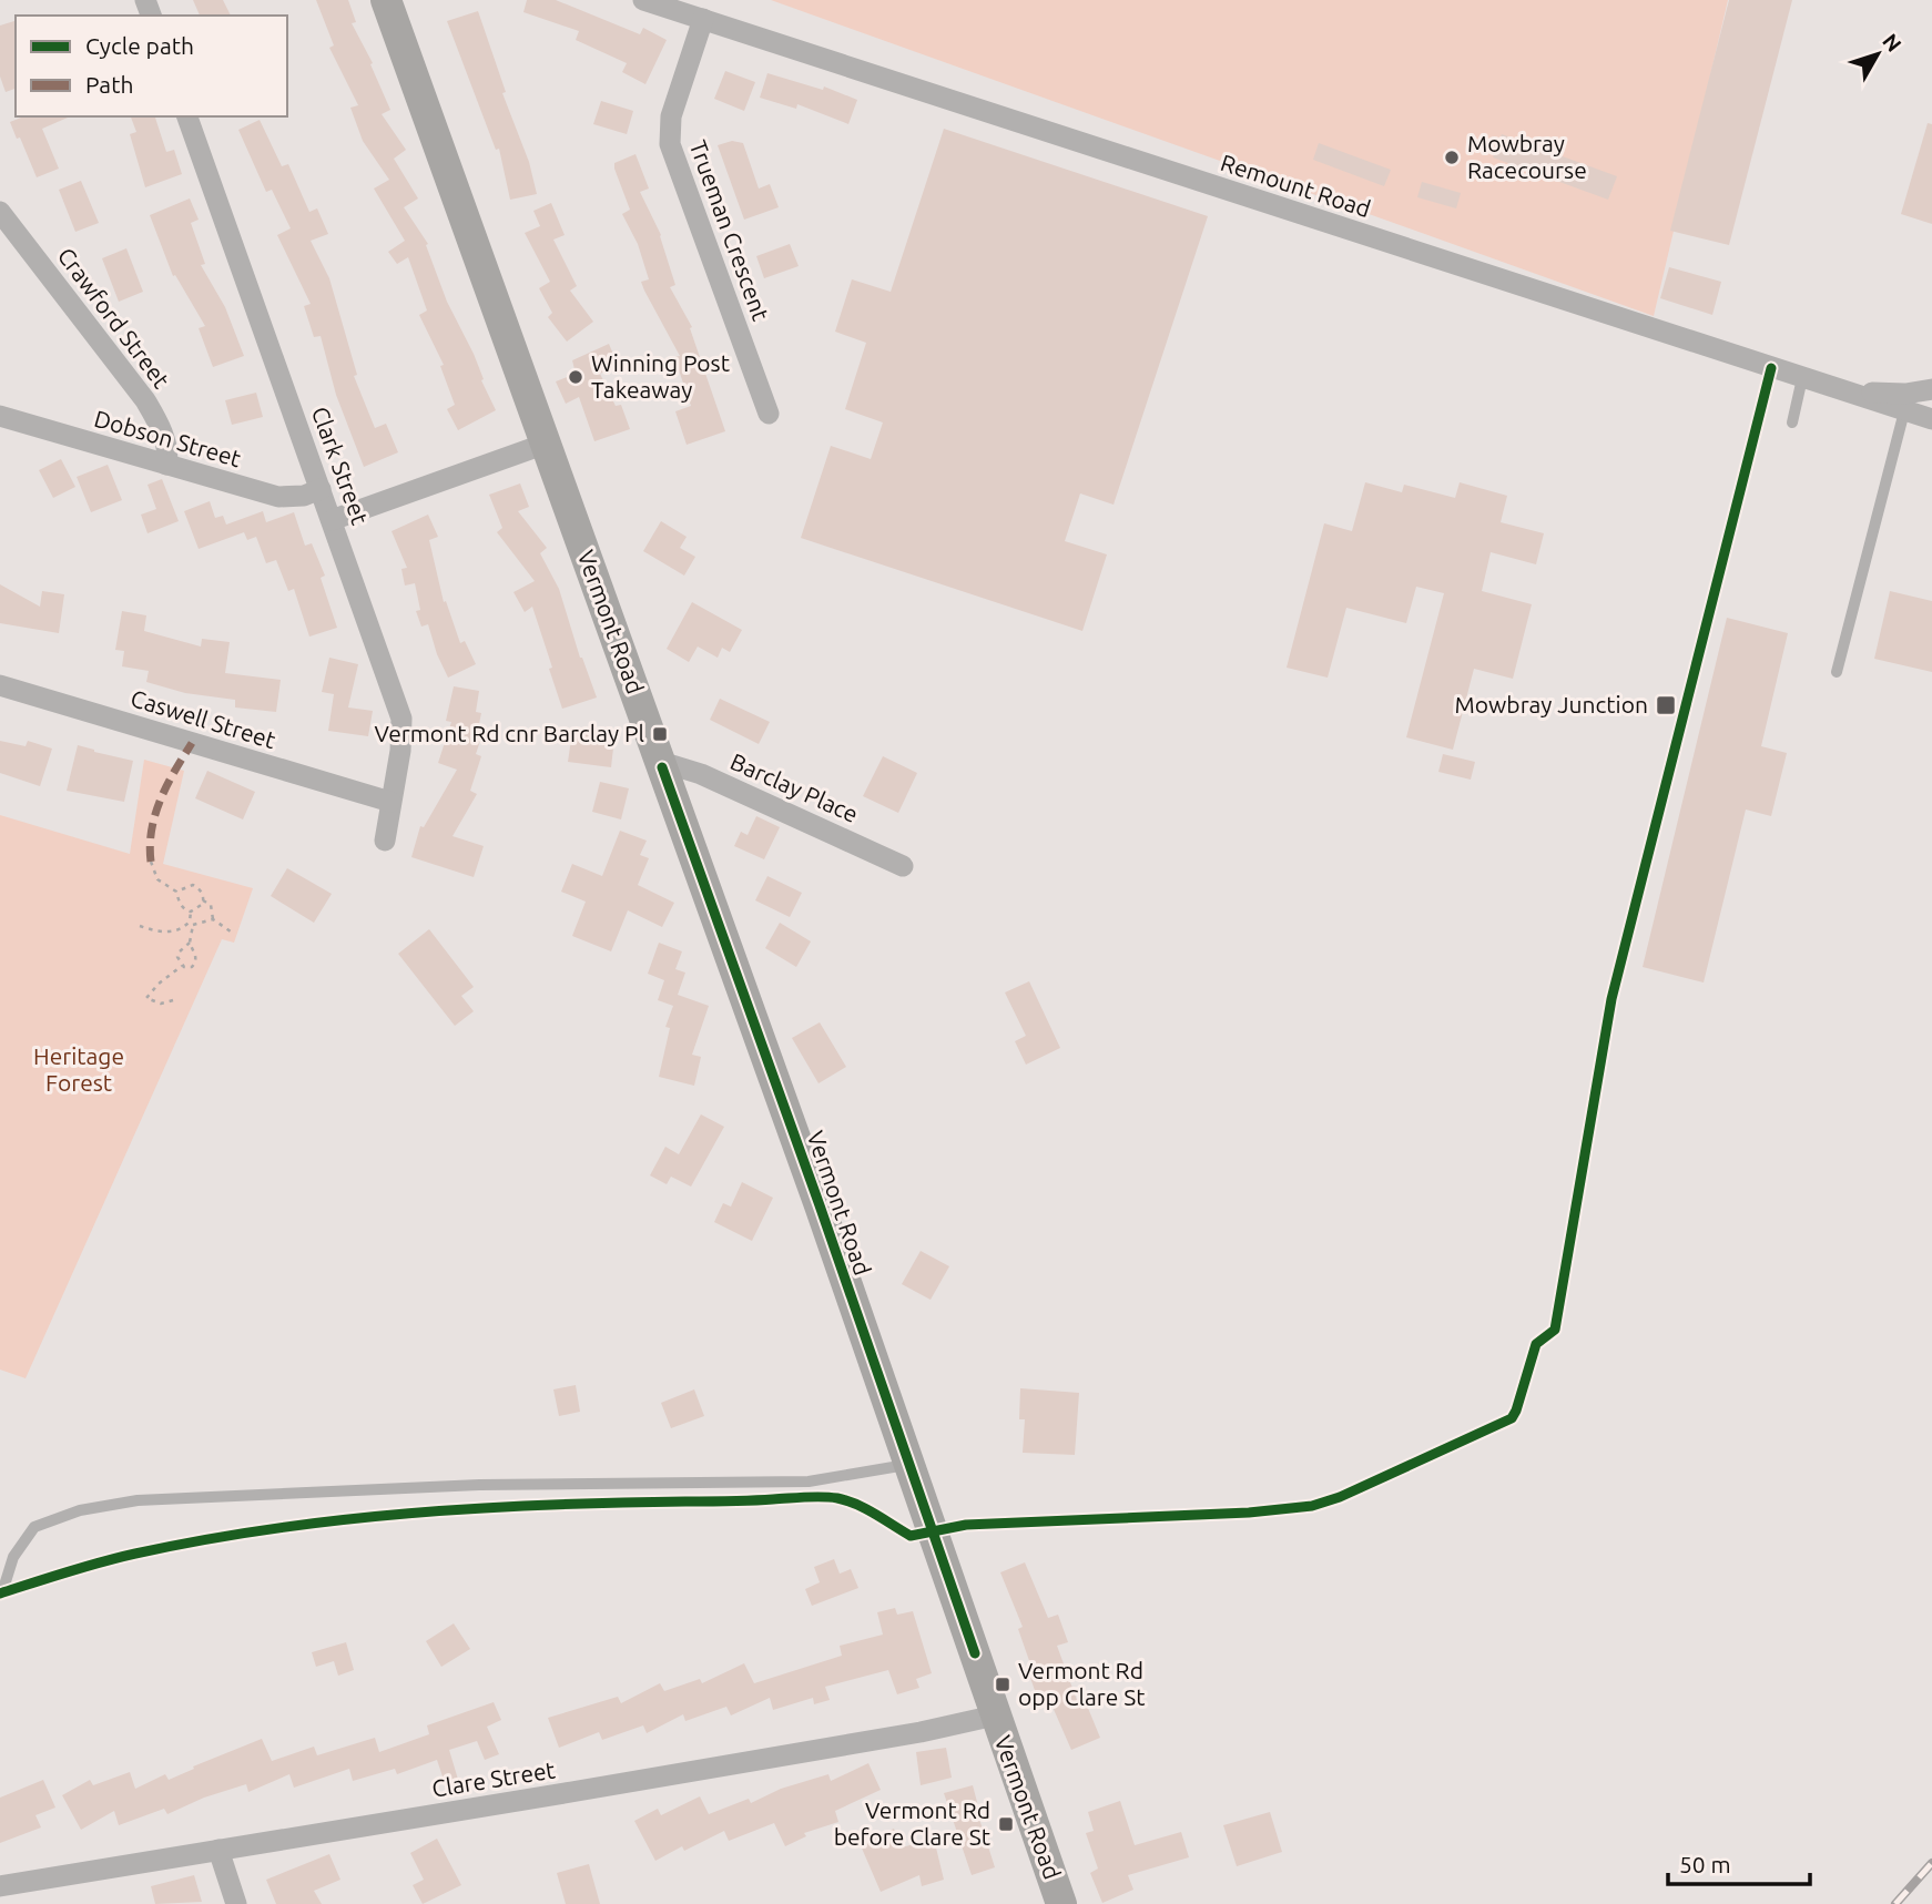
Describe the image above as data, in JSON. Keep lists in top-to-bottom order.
{
  "streets": {
    "street": [
      "Remount Road",
      "Trueman Crescent",
      "Crawford Street",
      "Dobson Street",
      "Clark Street",
      "Vermont Road",
      "Caswell Street",
      "Barclay Place",
      "Clare Street"
    ]
  },
  "crossings": [
    ["Remount Road", "Trueman Crescent"],
    ["Crawford Street", "Dobson Street"],
    ["Dobson Street", "Clark Street"],
    ["Clark Street", "Caswell Street"],
    ["Vermont Road", "Barclay Place"],
    ["Vermont Road", "Clare Street"]
  ],
  "parks": ["Heritage Forest"],
  "places": {
    "other": ["Mowbray Racecourse", "Winning Post Takeaway"],
    "transit": [
      "Mowbray Junction",
      "Vermont Rd cnr Barclay Pl",
      "Vermont Rd opp Clare St",
      "Vermont Rd before Clare St"
    ]
  },
  "legend": ["Cycle path", "Path"],
  "scale_bar": "50 m",
  "north": "top right"
}
